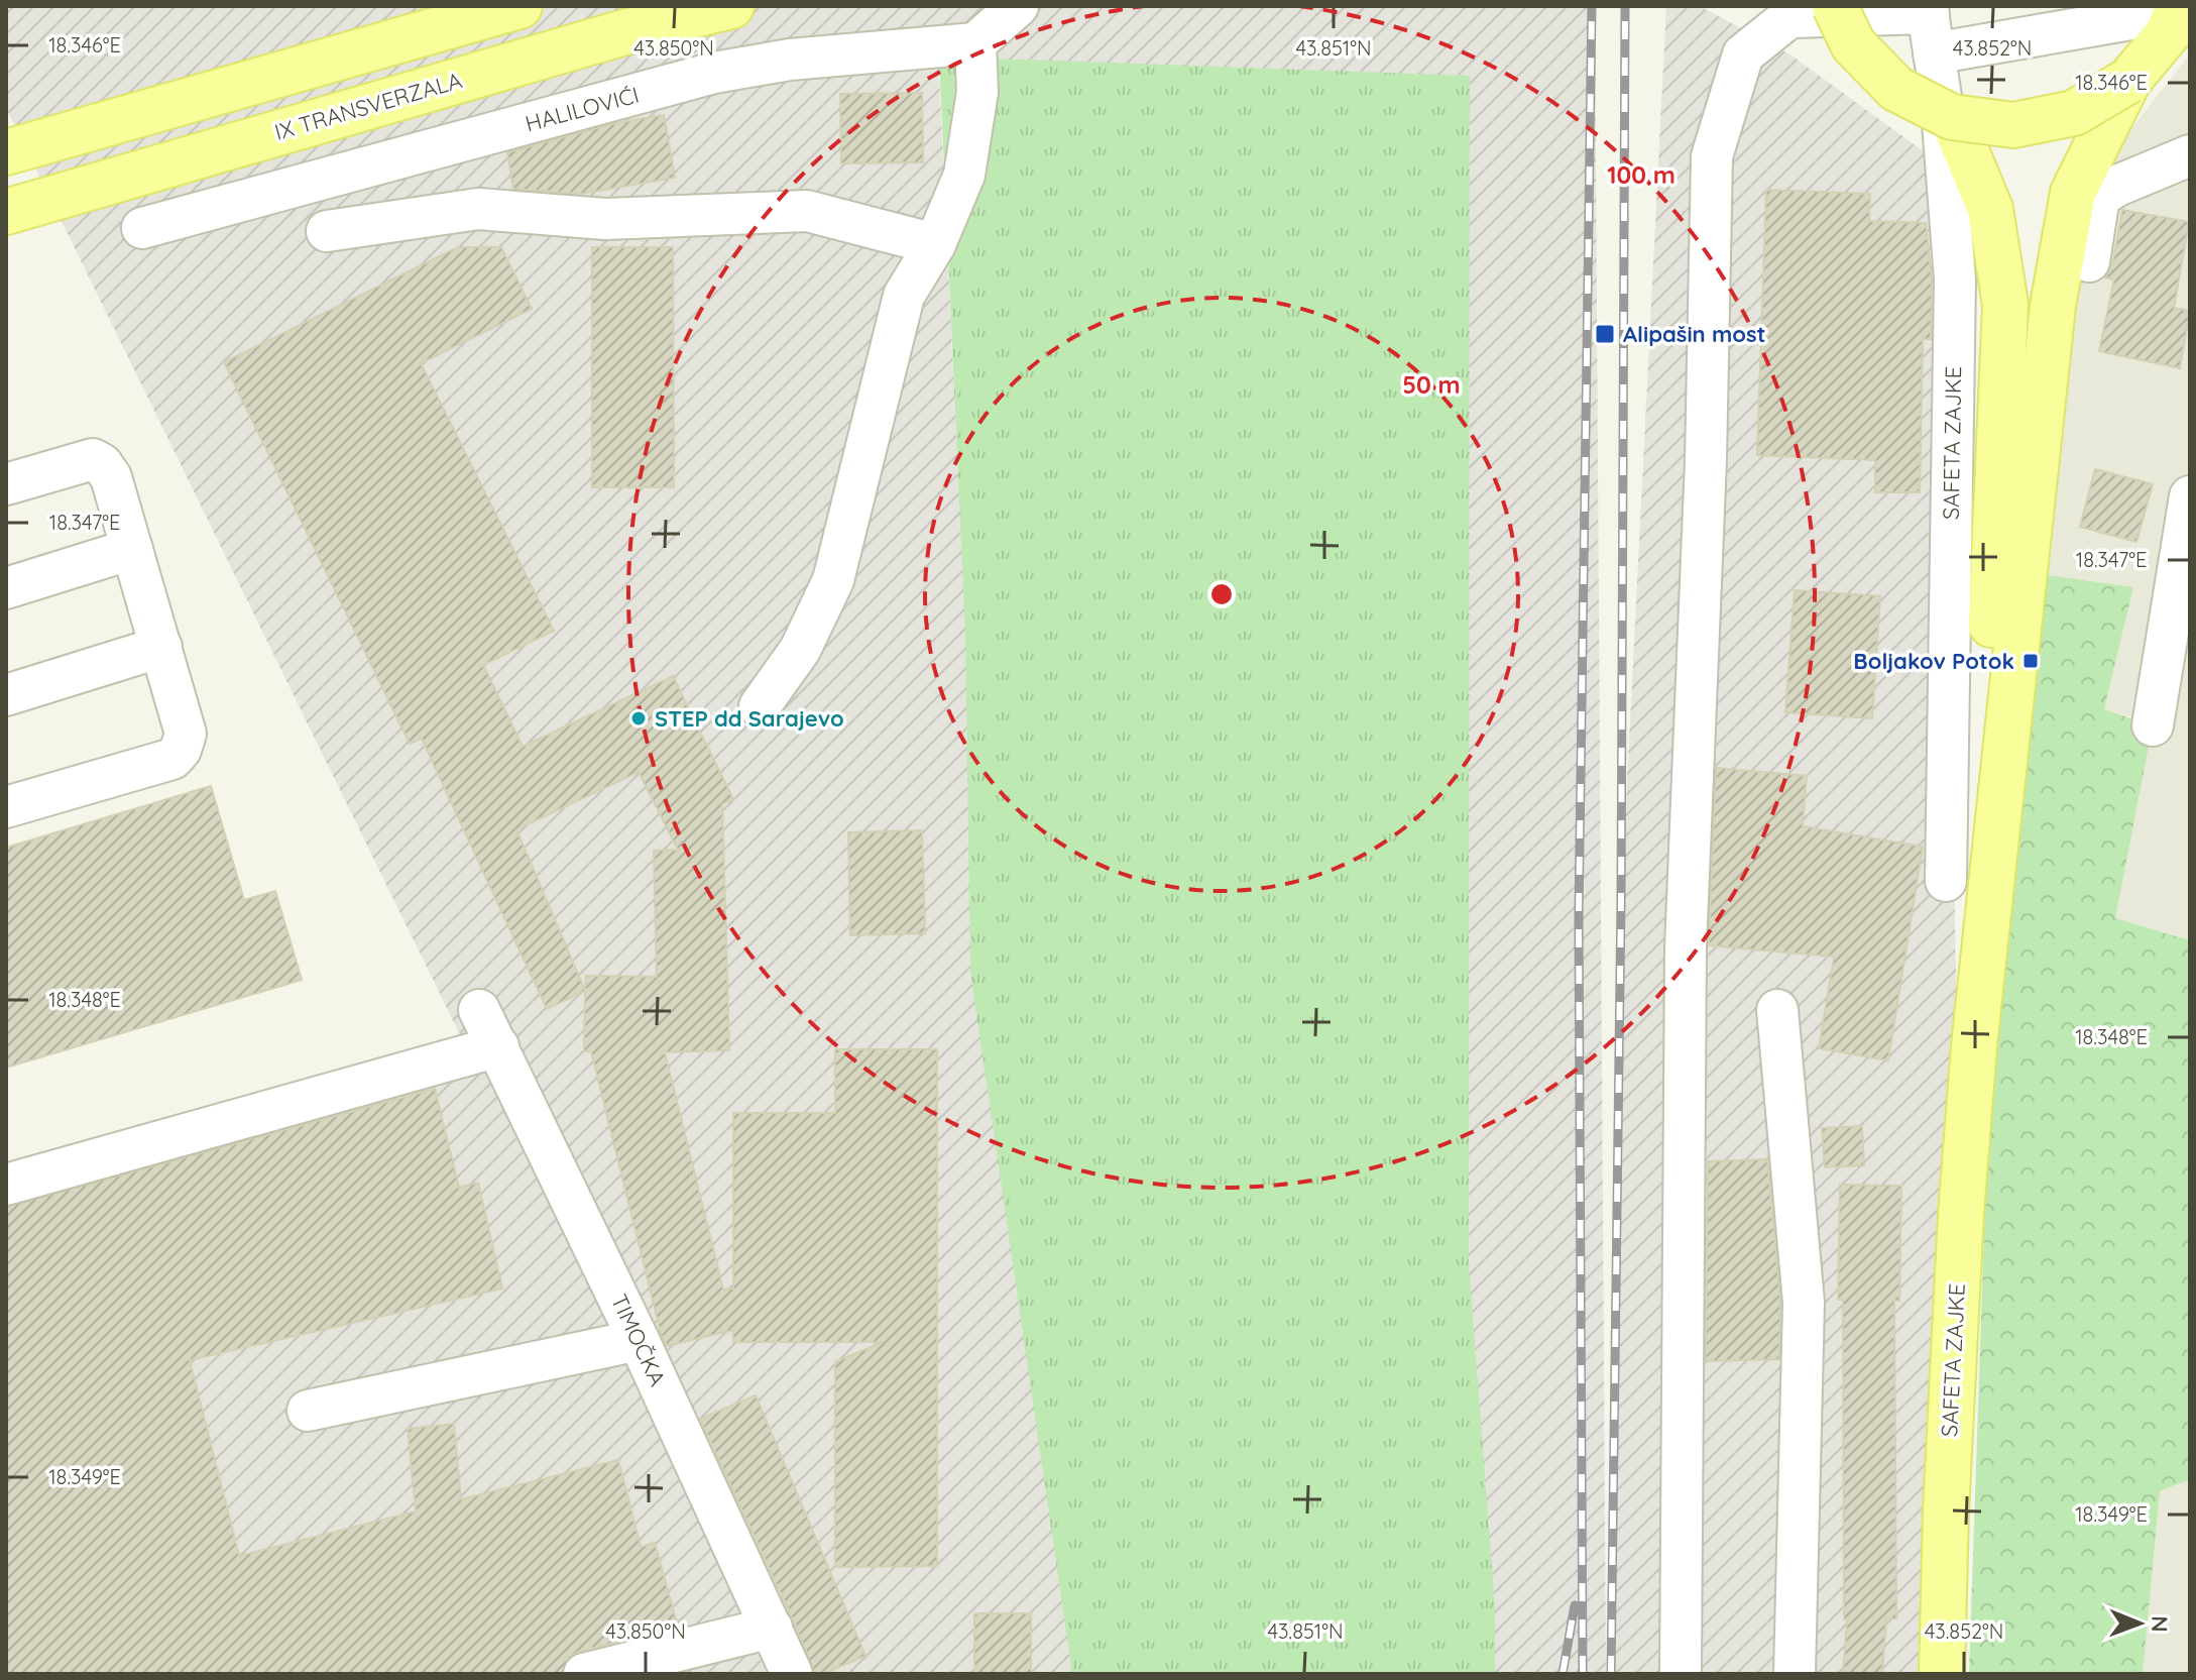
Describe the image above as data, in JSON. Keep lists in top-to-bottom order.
{
  "streets": {
    "main road": ["IX TRANSVERZALA", "SAFETA ZAJKE"],
    "street": ["HALILOVIĆI", "TIMOČKA"]
  },
  "places": {
    "transit": ["Alipašin most", "Boljakov Potok"],
    "other": ["STEP dd Sarajevo"]
  },
  "north": "right",
  "coordinates": [
    "18.346°E",
    "43.850°N",
    "43.851°N",
    "43.852°N",
    "18.347°E",
    "18.348°E",
    "18.349°E"
  ],
  "rings": ["100 m", "50 m"]
}
